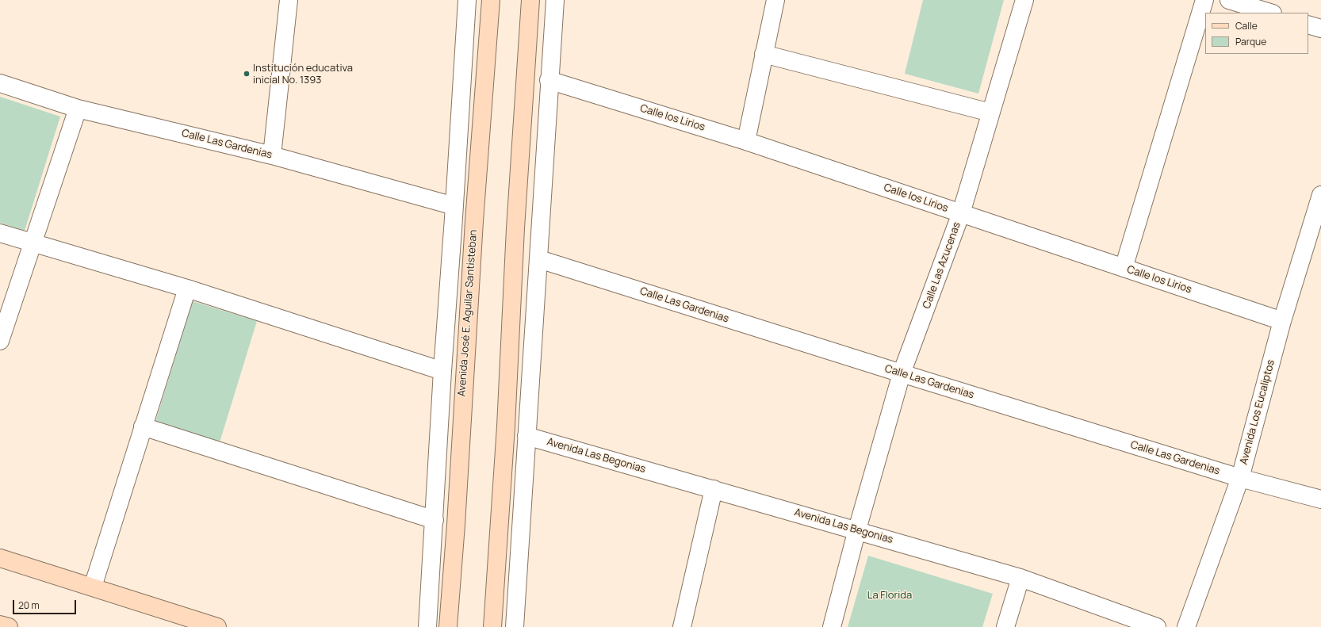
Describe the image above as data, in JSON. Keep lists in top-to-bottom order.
{
  "streets": {
    "main road": ["Avenida José E. Aguilar Santisteban"],
    "street": [
      "Calle los Lirios",
      "Calle Las Gardenias",
      "Calle Las Azucenas",
      "Avenida Los Eucaliptos",
      "Avenida Las Begonias"
    ]
  },
  "crossings": [
    ["Calle los Lirios", "Calle Las Azucenas"],
    ["Calle los Lirios", "Avenida Los Eucaliptos"],
    ["Calle Las Gardenias", "Calle Las Azucenas"],
    ["Calle Las Gardenias", "Avenida José E. Aguilar Santisteban"],
    ["Calle Las Gardenias", "Avenida Los Eucaliptos"],
    ["Calle Las Azucenas", "Avenida Las Begonias"]
  ],
  "parks": ["La Florida"],
  "places": ["Institución educativa inicial No. 1393"],
  "legend": ["Calle", "Parque"],
  "scale_bar": "20 m"
}
